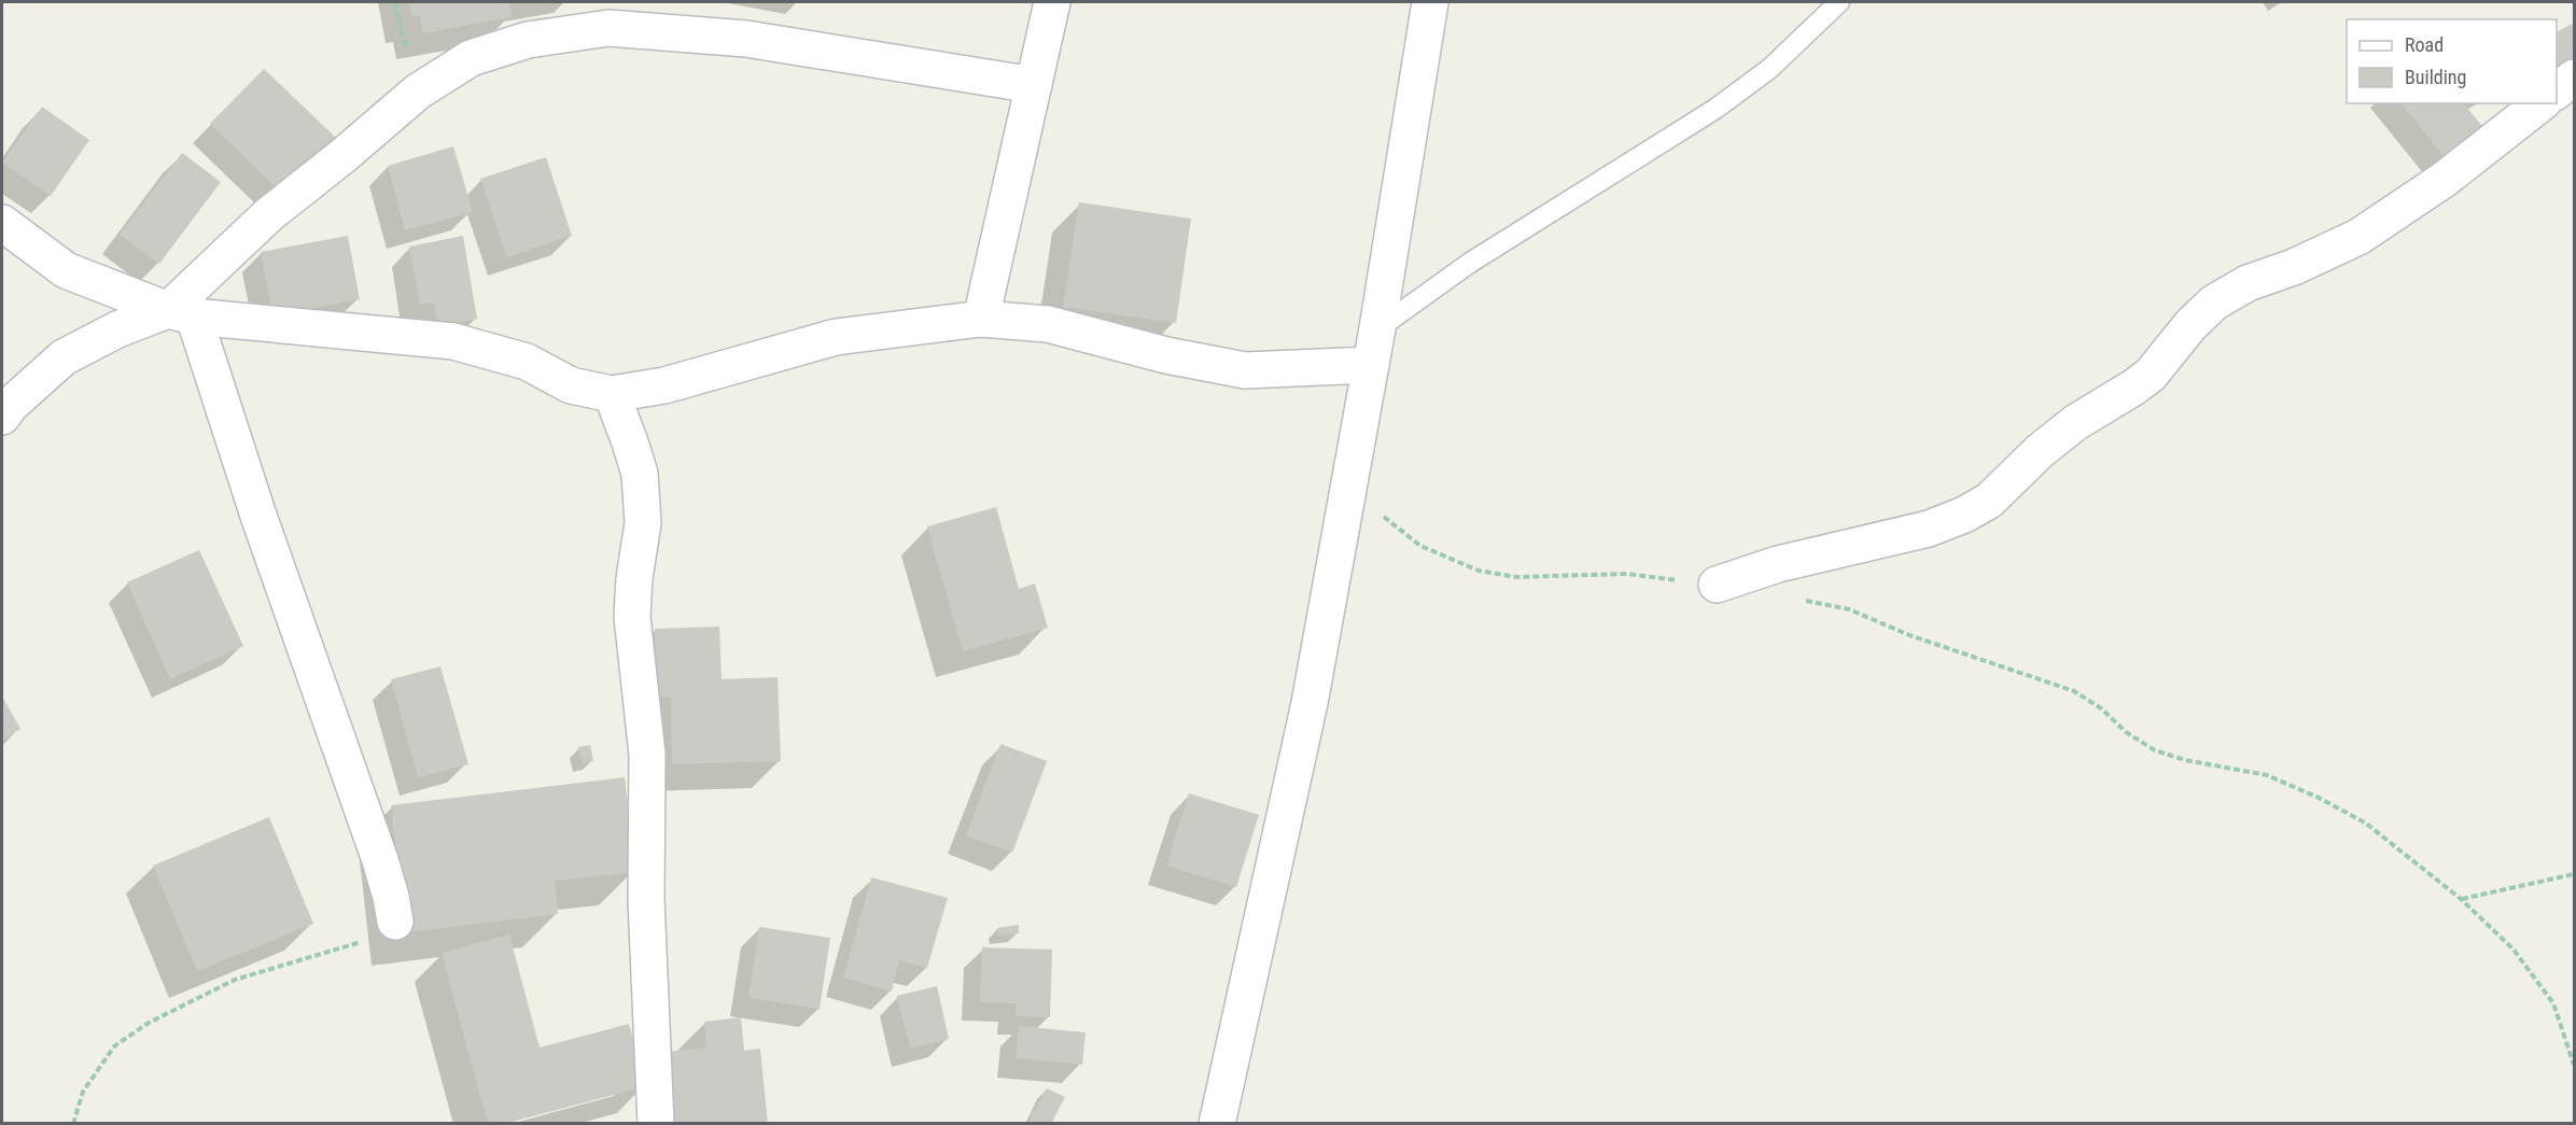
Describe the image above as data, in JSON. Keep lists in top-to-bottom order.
{
  "legend": ["Road", "Building"]
}
